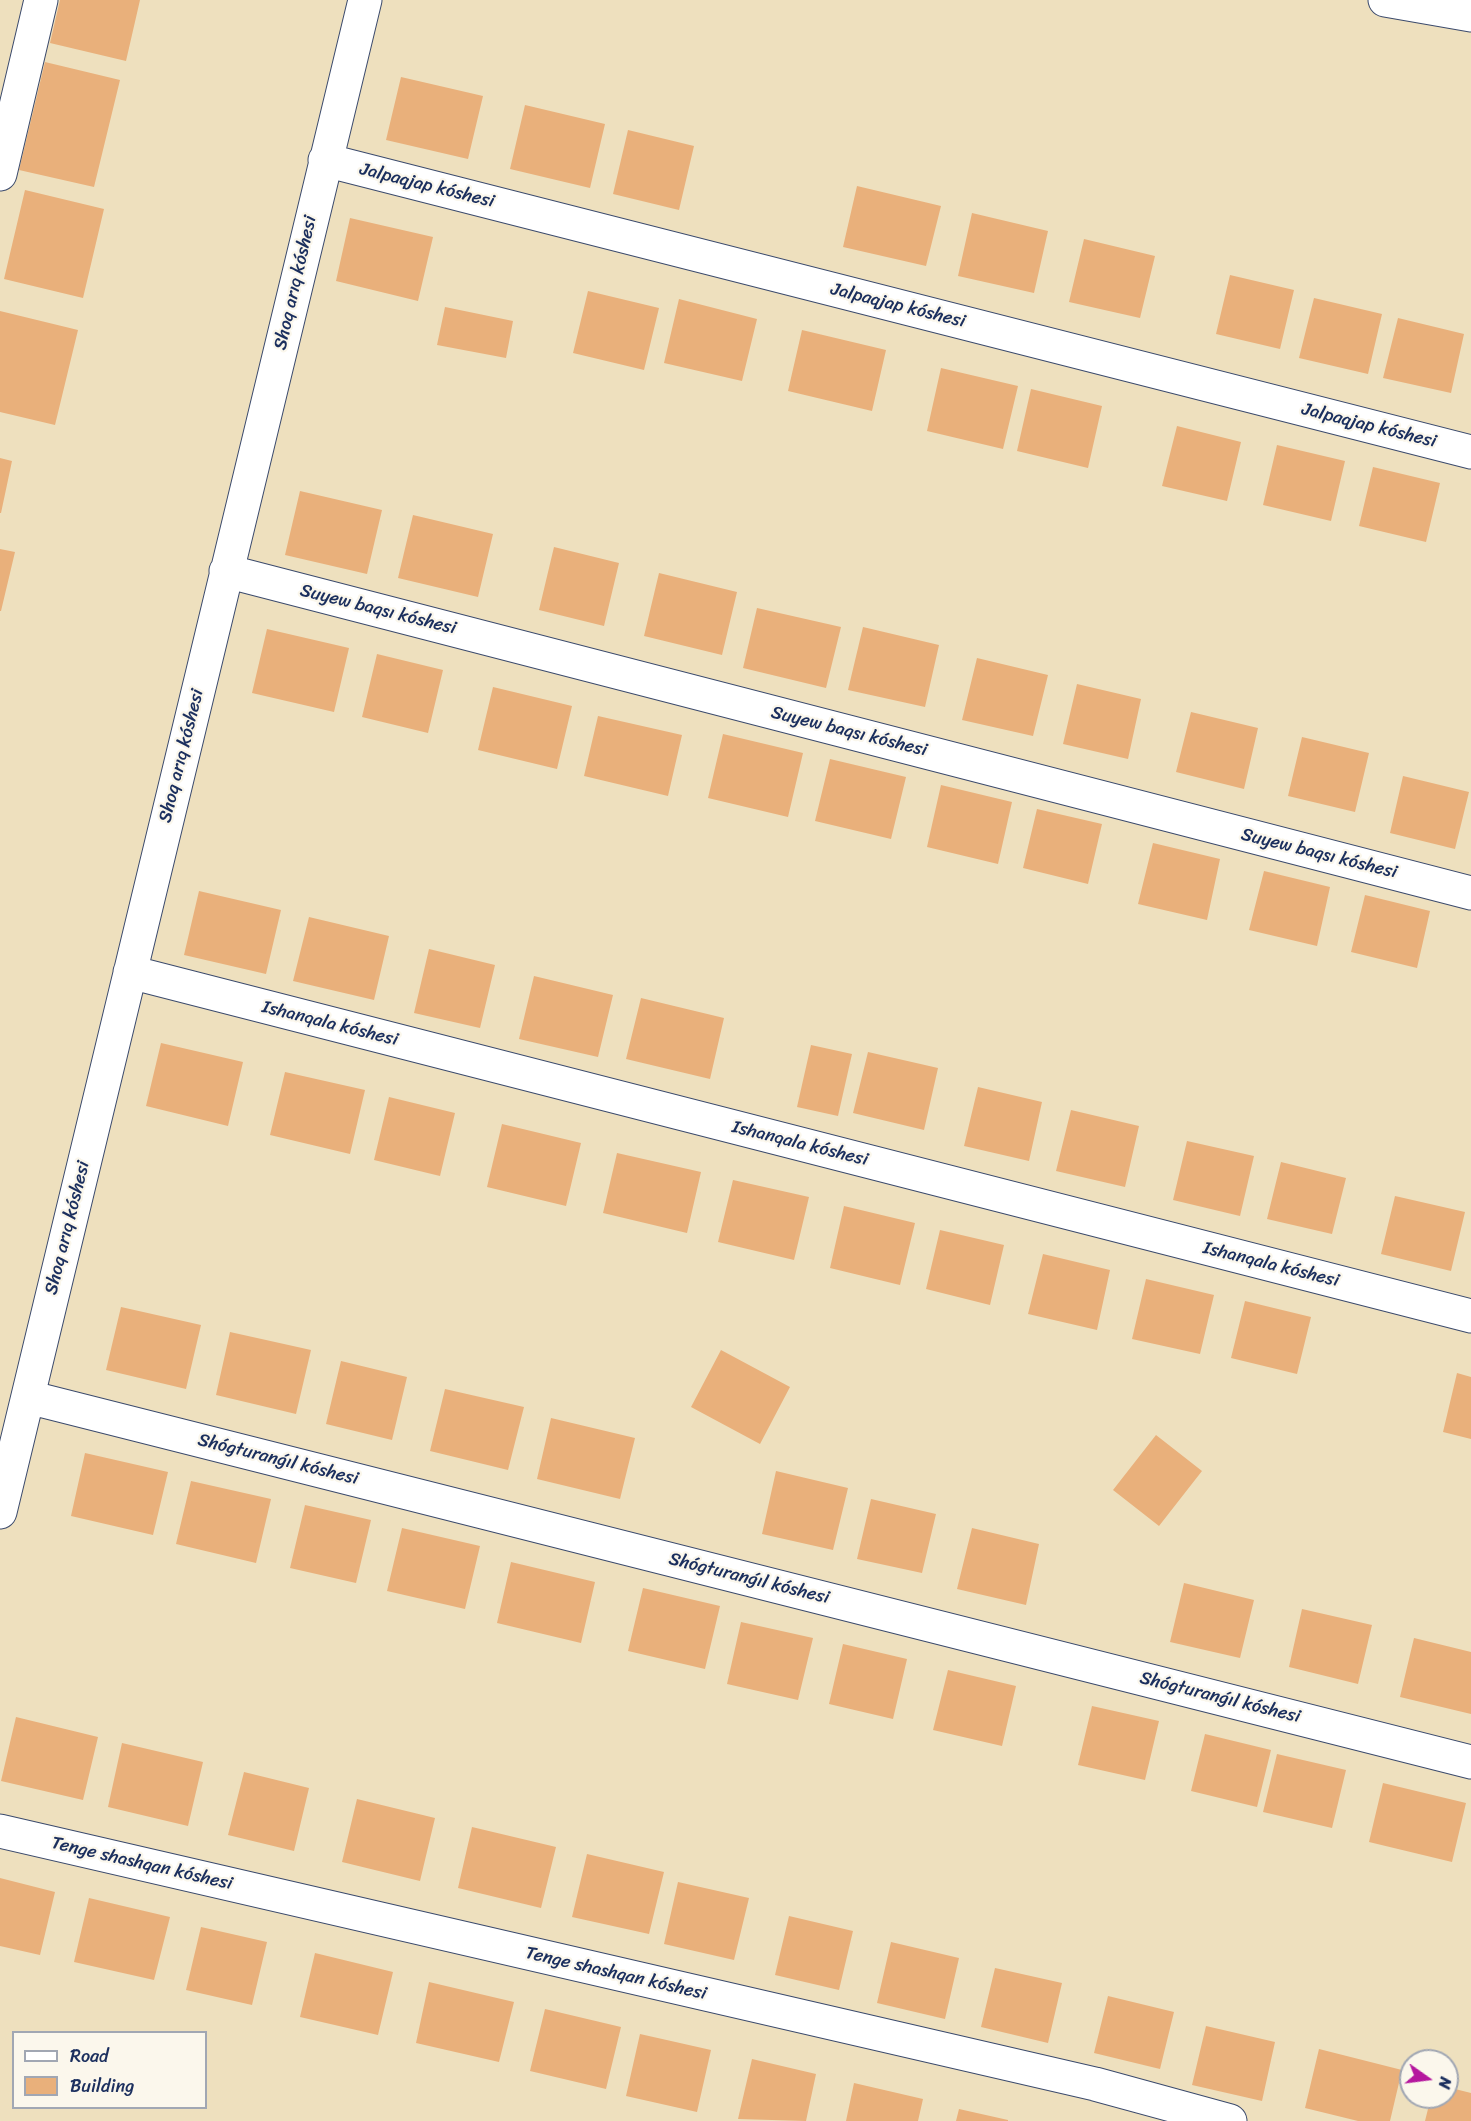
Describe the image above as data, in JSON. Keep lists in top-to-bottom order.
{
  "streets": {
    "street": [
      "Jalpaqjap kóshesi",
      "Shoq arıq kóshesi",
      "Suyew baqsı kóshesi",
      "Ishanqala kóshesi",
      "Shógturanǵıl kóshesi",
      "Tenge shashqan kóshesi"
    ]
  },
  "crossings": [
    ["Jalpaqjap kóshesi", "Shoq arıq kóshesi"],
    ["Shoq arıq kóshesi", "Suyew baqsı kóshesi"],
    ["Shoq arıq kóshesi", "Ishanqala kóshesi"],
    ["Shoq arıq kóshesi", "Shógturanǵıl kóshesi"]
  ],
  "legend": ["Road", "Building"],
  "north": "right"
}
